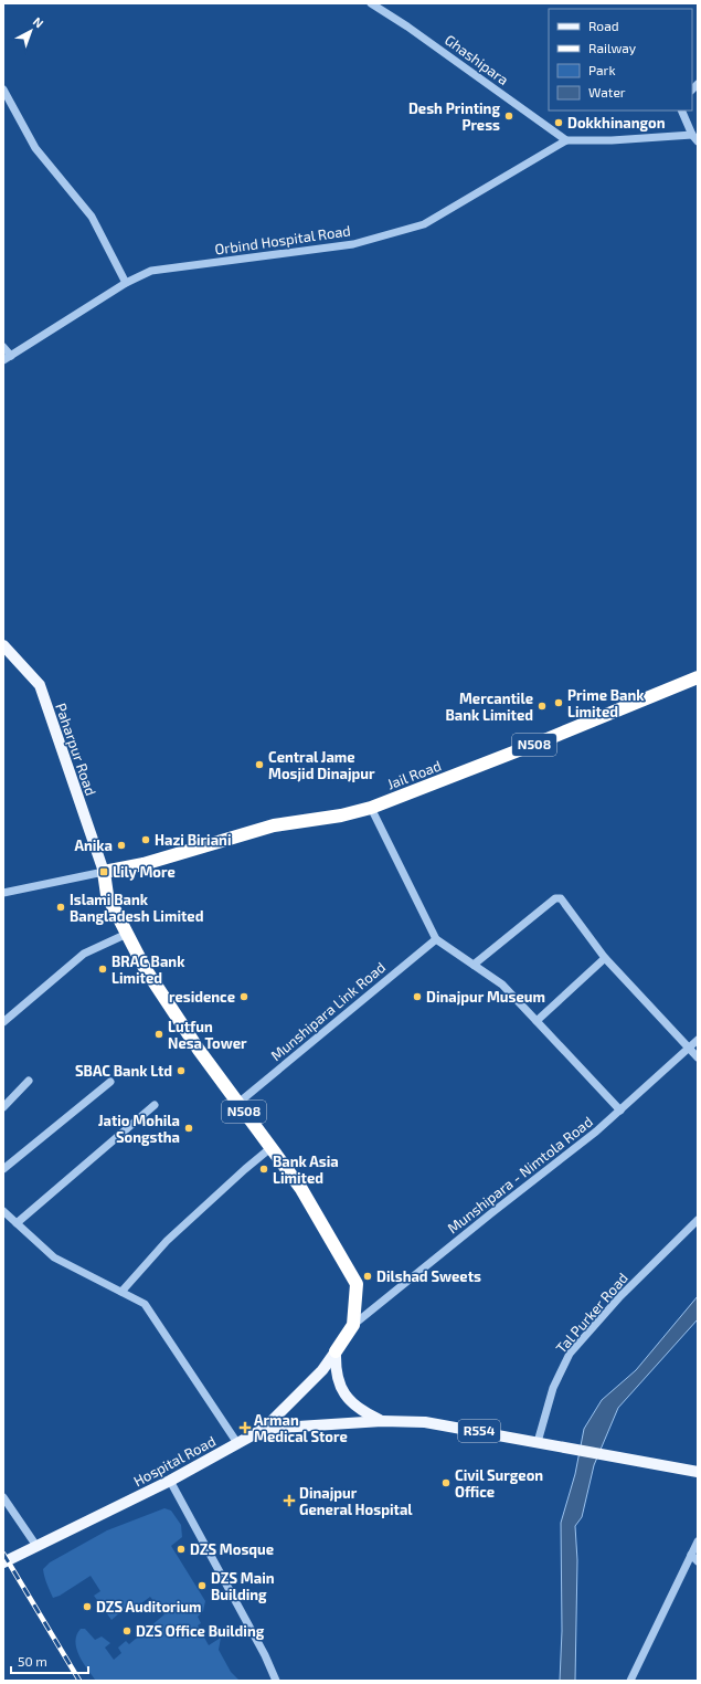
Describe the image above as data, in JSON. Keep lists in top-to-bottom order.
{
  "streets": {
    "highway": ["N508", "Jail Road"],
    "main road": ["Paharpur Road", "R554", "Hospital Road"],
    "street": [
      "Ghashipara",
      "Orbind Hospital Road",
      "Munshipara Link Road",
      "Munshipara - Nimtola Road",
      "Tal Purker Road"
    ]
  },
  "crossings": [
    ["Ghashipara", "Orbind Hospital Road"],
    ["N508", "Paharpur Road"],
    ["N508", "Jail Road"],
    ["N508", "Munshipara Link Road"],
    ["N508", "Munshipara - Nimtola Road"],
    ["N508", "R554"],
    ["N508", "Hospital Road"],
    ["Paharpur Road", "Jail Road"],
    ["Tal Purker Road", "R554"],
    ["R554", "Hospital Road"]
  ],
  "places": {
    "other": [
      "Desh Printing Press",
      "Dokkhinangon",
      "Prime Bank Limited",
      "Mercantile Bank Limited",
      "Central Jame Mosjid Dinajpur",
      "Hazi Biriani",
      "Anika",
      "Islami Bank Bangladesh Limited",
      "BRAC Bank Limited",
      "residence",
      "Dinajpur Museum",
      "Lutfun Nesa Tower",
      "SBAC Bank Ltd",
      "Jatio Mohila Songstha",
      "Bank Asia Limited",
      "Dilshad Sweets",
      "Civil Surgeon Office",
      "DZS Mosque",
      "DZS Main Building",
      "DZS Auditorium",
      "DZS Office Building"
    ],
    "transit": ["Lily More"],
    "health": ["Arman Medical Store", "Dinajpur General Hospital"]
  },
  "legend": [
    "Road",
    "Railway",
    "Park",
    "Water"
  ],
  "scale_bar": "50 m",
  "north": "top right"
}
